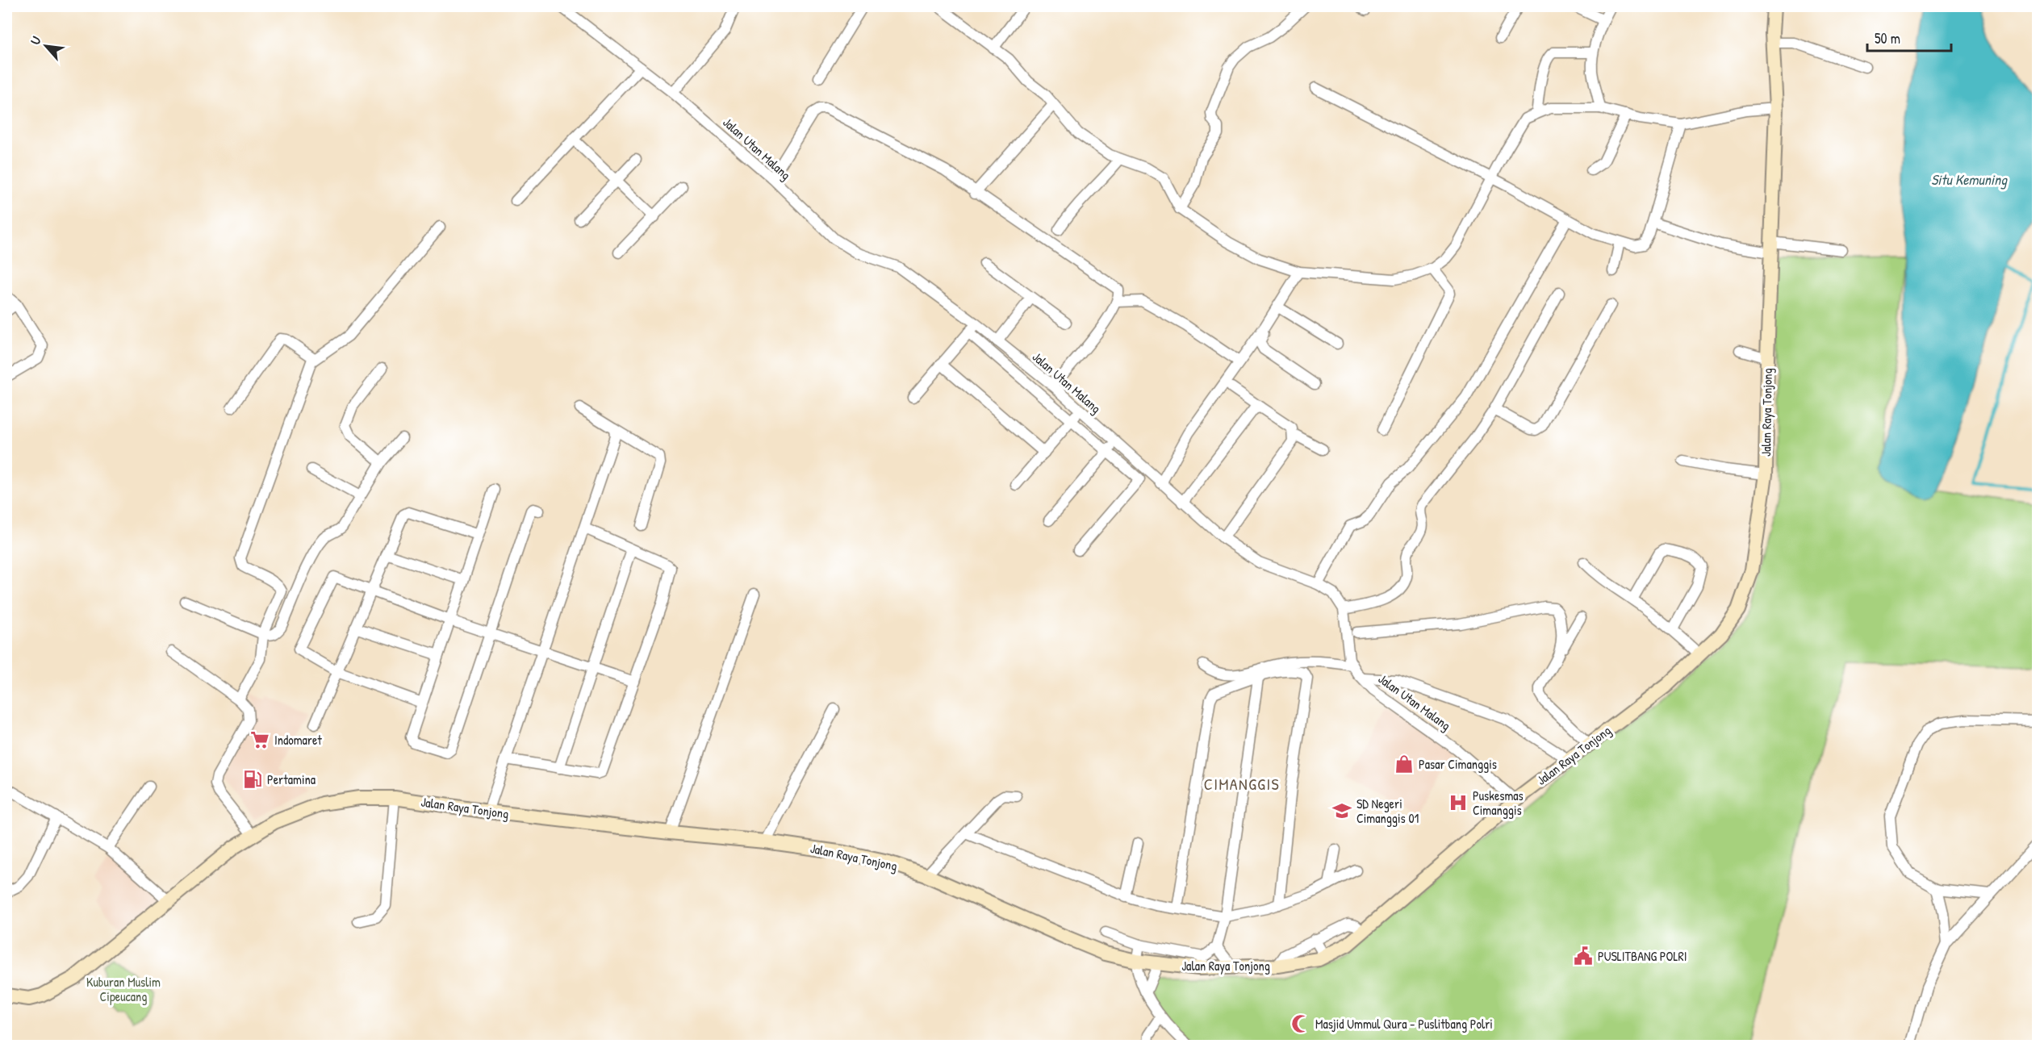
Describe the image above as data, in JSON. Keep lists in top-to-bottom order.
{
  "streets": {
    "main road": ["Jalan Raya Tonjong"],
    "street": ["Jalan Utan Malang"]
  },
  "crossings": [
    ["Jalan Utan Malang", "Jalan Raya Tonjong"]
  ],
  "districts": ["CIMANGGIS"],
  "water": ["Situ Kemuning"],
  "parks": ["Kuburan Muslim Cipeucang"],
  "places": {
    "supermarket": ["Indomaret"],
    "shop": ["Pasar Cimanggis"],
    "fuel station": ["Pertamina"],
    "hospital": ["Puskesmas Cimanggis"],
    "school or university": ["SD Negeri Cimanggis 01"],
    "public building": ["PUSLITBANG POLRI"],
    "mosque": ["Masjid Ummul Qura - Puslitbang Polri"]
  },
  "scale_bar": "50 m",
  "north": "top left"
}
